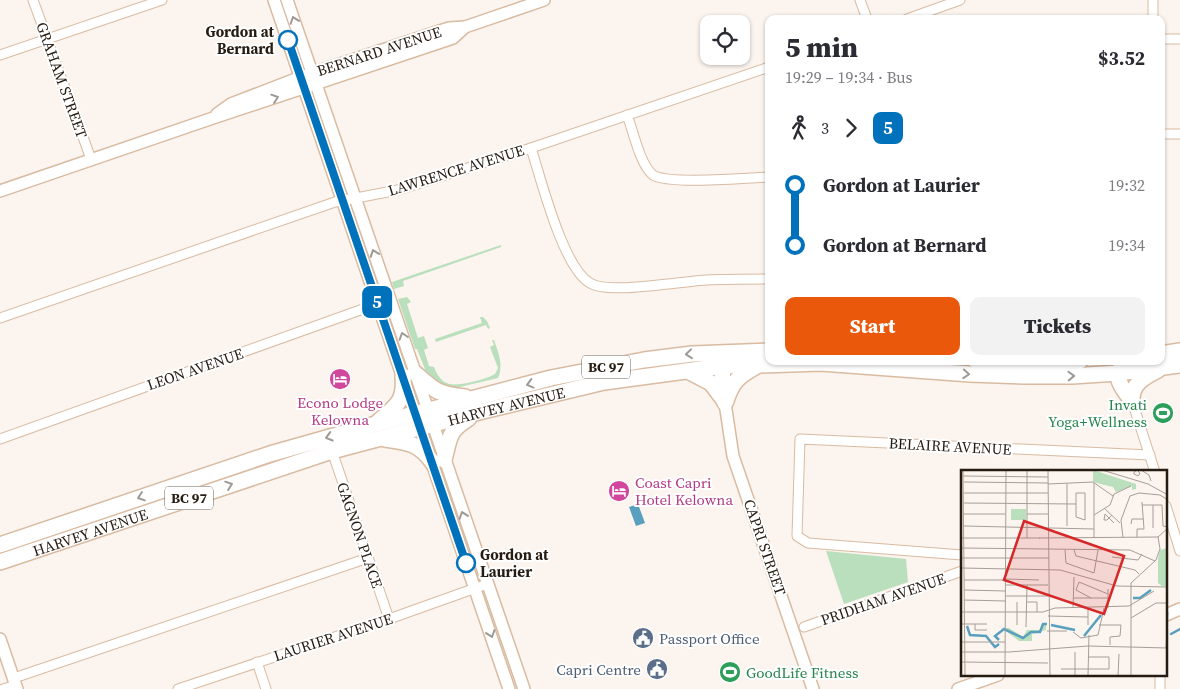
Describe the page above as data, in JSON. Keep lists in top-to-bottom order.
{
  "streets": {
    "highway": ["BC 97", "HARVEY AVENUE"],
    "main road": ["BERNARD AVENUE", "CAPRI STREET"],
    "street": [
      "GRAHAM STREET",
      "LAWRENCE AVENUE",
      "LEON AVENUE",
      "BELAIRE AVENUE",
      "GAGNON PLACE",
      "PRIDHAM AVENUE",
      "LAURIER AVENUE"
    ]
  },
  "crossings": [
    ["BERNARD AVENUE", "GRAHAM STREET"],
    ["HARVEY AVENUE", "GAGNON PLACE"],
    ["GAGNON PLACE", "LAURIER AVENUE"]
  ],
  "places": {
    "other": ["Gordon at Bernard", "Gordon at Laurier"],
    "hotel": ["Econo Lodge Kelowna", "Coast Capri Hotel Kelowna"],
    "sports": ["Invati Yoga+Wellness", "GoodLife Fitness"],
    "public building": ["Passport Office", "Capri Centre"]
  },
  "lines": ["bus line 5"],
  "page": {
    "on_map": "5",
    "heading": ["5 min", "19:29 – 19:34 · Bus", "$3.52"],
    "legs": ["3", "5"],
    "list": [
      {
        "name": "Gordon at Laurier",
        "value": "19:32"
      },
      {
        "name": "Gordon at Bernard",
        "value": "19:34"
      }
    ],
    "buttons": ["Start", "Tickets"]
  }
}
